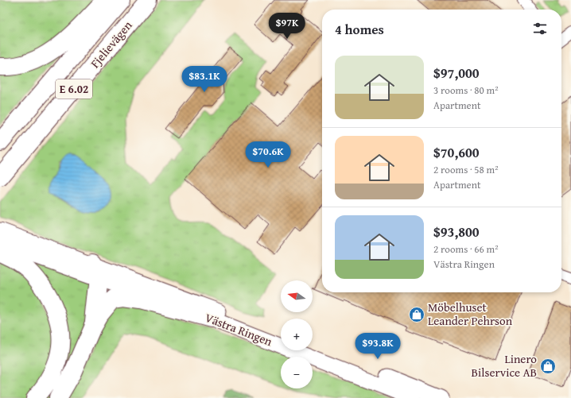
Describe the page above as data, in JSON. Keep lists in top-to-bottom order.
{
  "streets": {
    "main road": ["Fjelievägen", "E 6.02", "Västra Ringen"]
  },
  "places": {
    "shop": ["Möbelhuset Leander Pehrson", "Linero Bilservice AB"]
  },
  "north": "left",
  "page": {
    "heading": "4 homes",
    "price": [
      "$97K",
      "$83.1K",
      "$70.6K",
      "$93.8K"
    ],
    "list": [
      {
        "name": "$97,000",
        "note": "3 rooms · 80 m² · Apartment"
      },
      {
        "name": "$70,600",
        "note": "2 rooms · 58 m² · Apartment"
      },
      {
        "name": "$93,800",
        "note": "2 rooms · 66 m² · Västra Ringen"
      }
    ],
    "map_buttons": ["+", "−"]
  }
}
